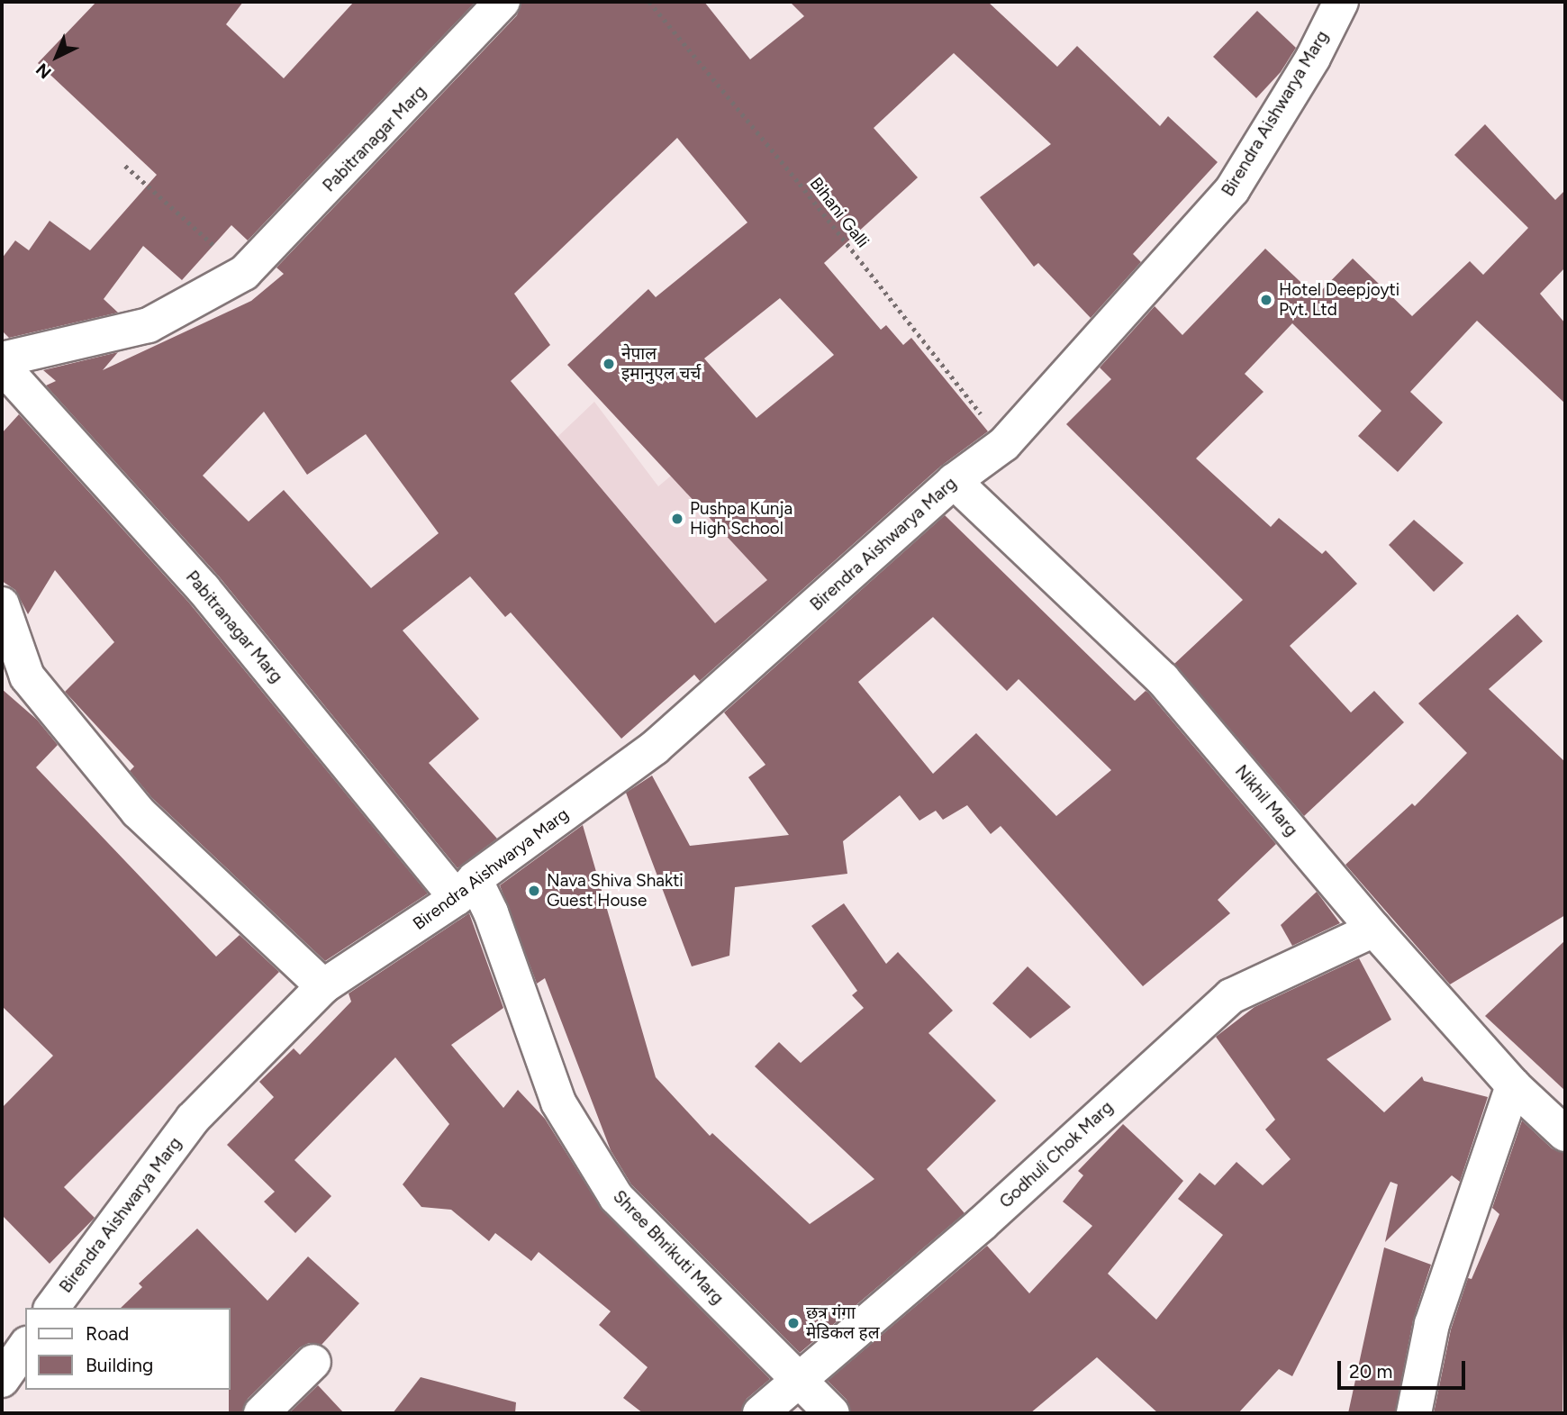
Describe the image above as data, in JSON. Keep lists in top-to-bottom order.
{
  "streets": {
    "street": [
      "Birendra Aishwarya Marg",
      "Pabitranagar Marg",
      "Nikhil Marg",
      "Godhuli Chok Marg",
      "Shree Bhrikuti Marg"
    ],
    "path": ["Bihani Galli"]
  },
  "crossings": [
    ["Birendra Aishwarya Marg", "Pabitranagar Marg"],
    ["Birendra Aishwarya Marg", "Bihani Galli"],
    ["Birendra Aishwarya Marg", "Nikhil Marg"],
    ["Birendra Aishwarya Marg", "Shree Bhrikuti Marg"],
    ["Pabitranagar Marg", "Shree Bhrikuti Marg"],
    ["Nikhil Marg", "Godhuli Chok Marg"],
    ["Godhuli Chok Marg", "Shree Bhrikuti Marg"]
  ],
  "places": [
    "Hotel Deepjoyti Pvt. Ltd",
    "नेपाल इमानुएल चर्च",
    "Pushpa Kunja High School",
    "Nava Shiva Shakti Guest House",
    "छत्र गंगा मेडिकल हल"
  ],
  "legend": ["Road", "Building"],
  "scale_bar": "20 m",
  "north": "bottom left"
}
